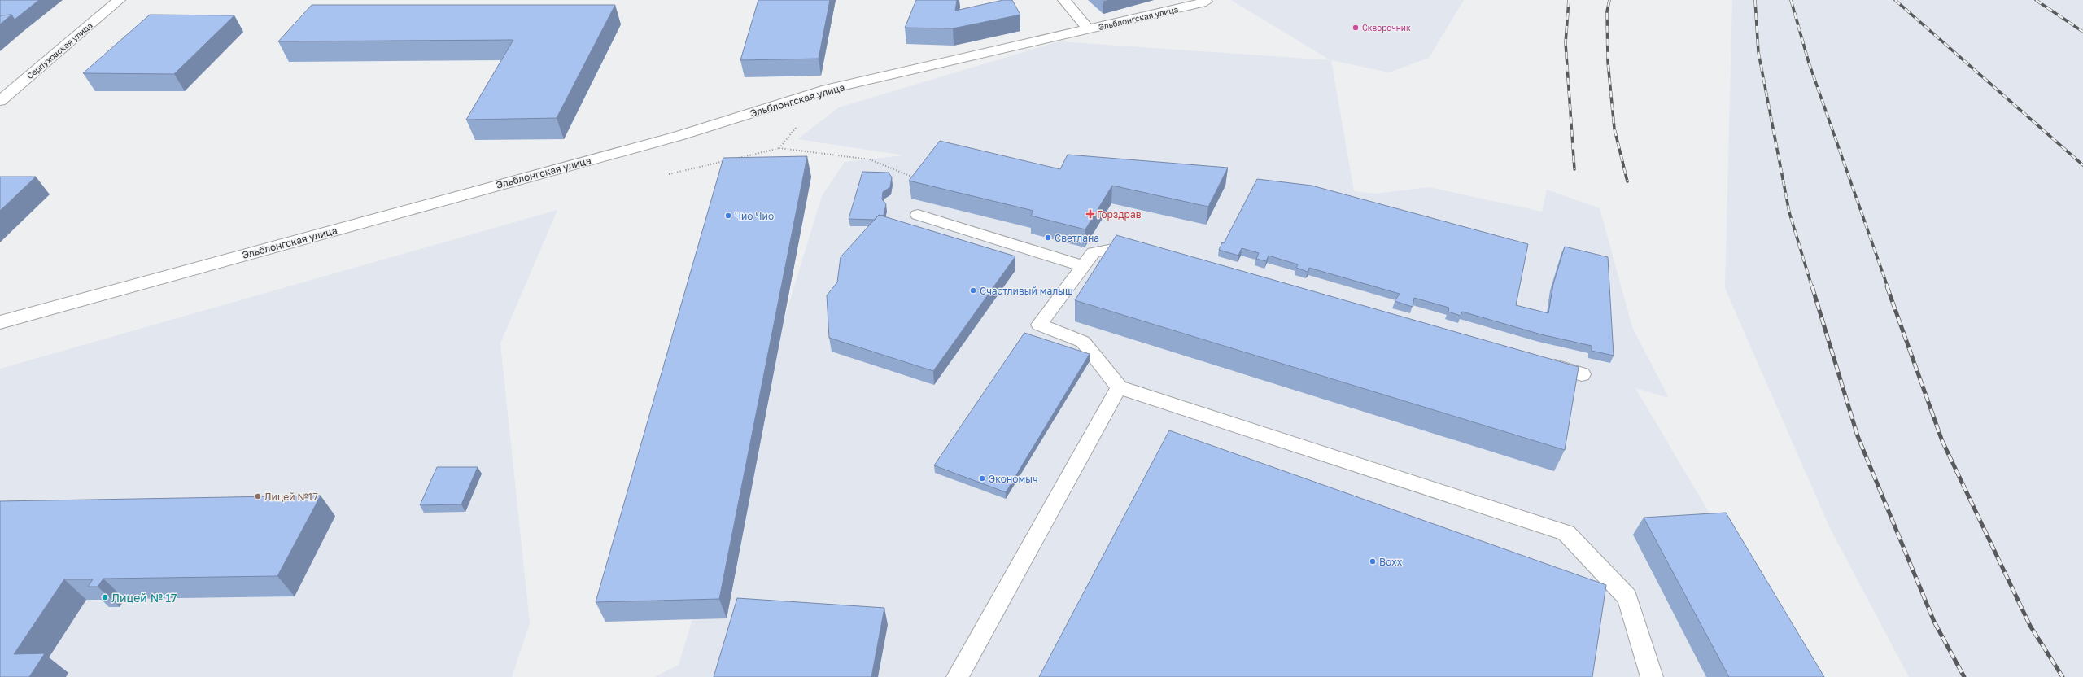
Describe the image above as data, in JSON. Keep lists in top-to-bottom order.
{
  "streets": {
    "street": ["Эльблонгская улица", "Серпуховская улица"]
  },
  "places": {
    "other": [
      "Скворечник",
      "Чио Чио",
      "Светлана",
      "Счастливый малыш",
      "Экономыч",
      "Лицей №17",
      "Boxx",
      "Лицей № 17"
    ],
    "health": ["Горздрав"]
  }
}
